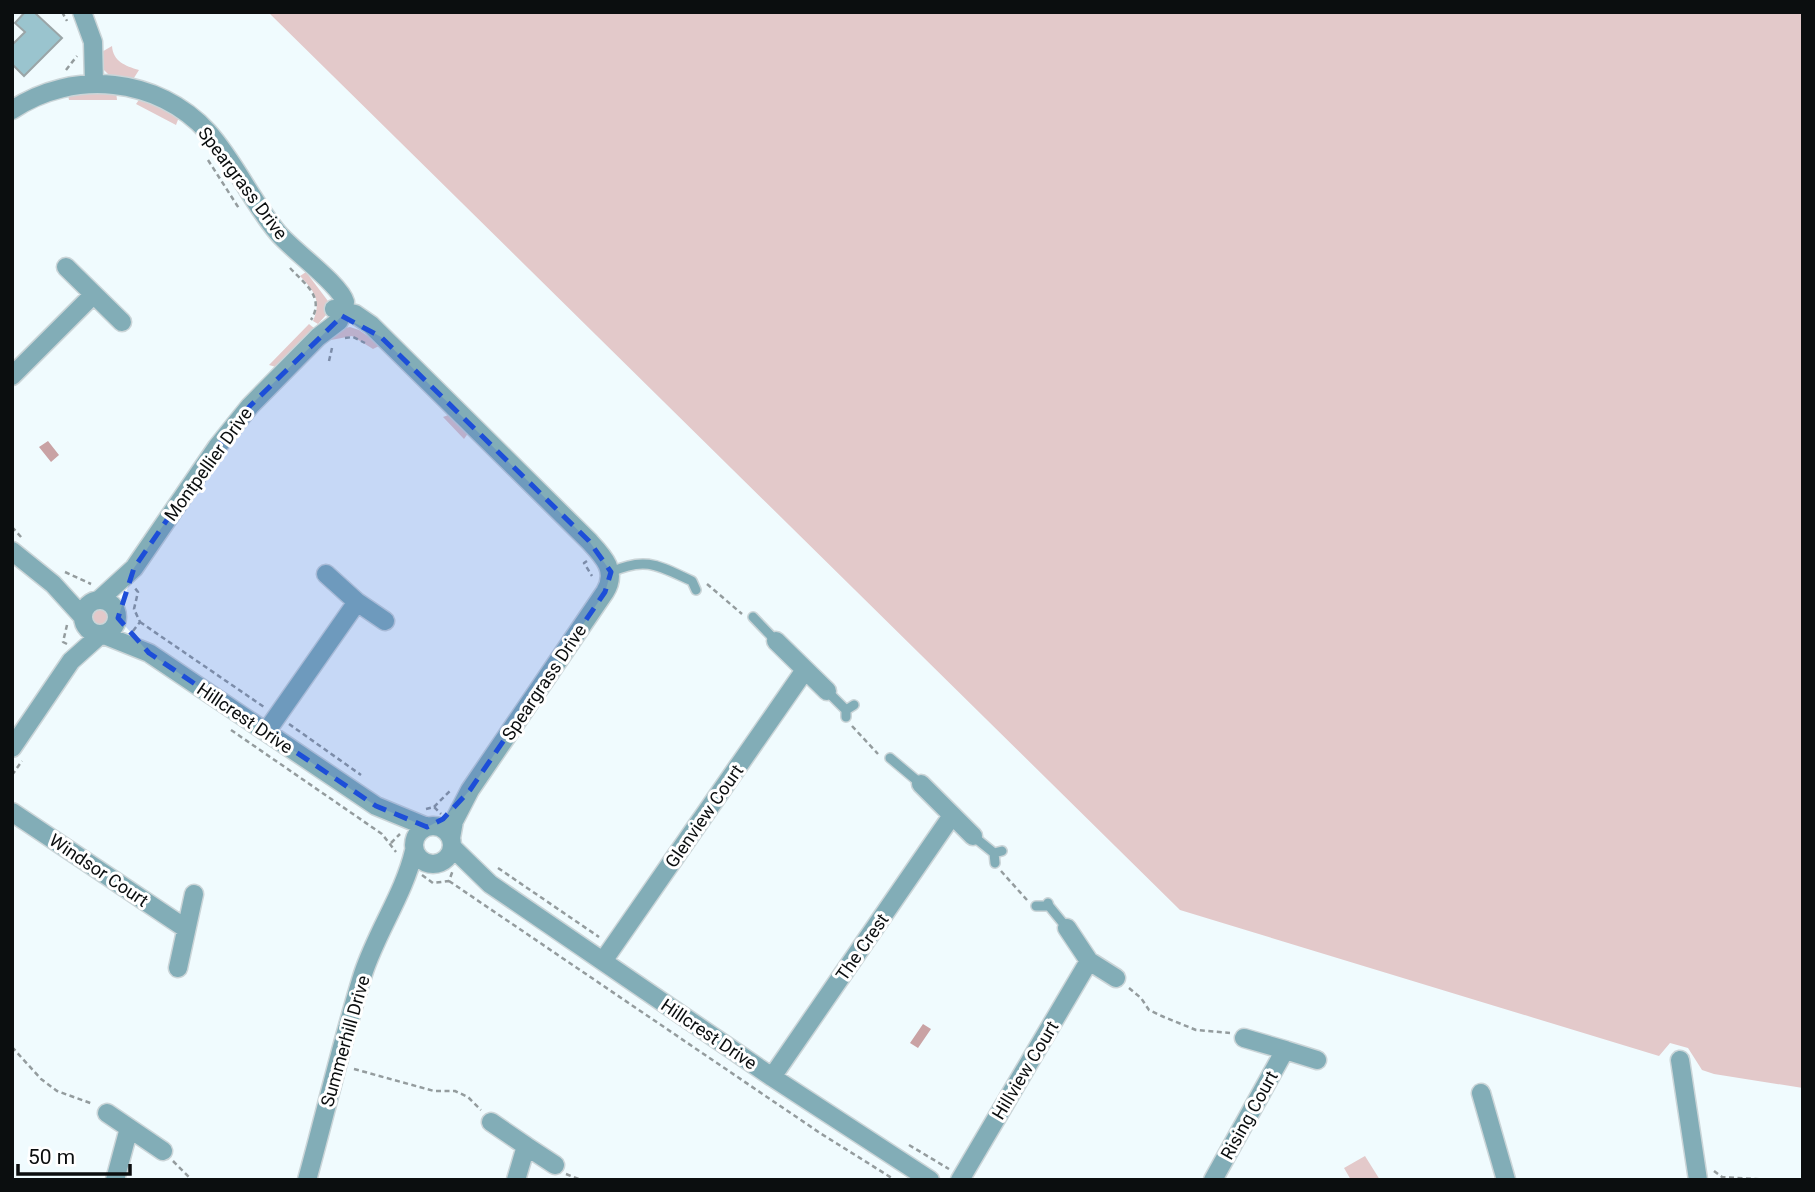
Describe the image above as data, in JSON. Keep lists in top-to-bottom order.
{
  "streets": {
    "street": [
      "Speargrass Drive",
      "Montpellier Drive",
      "Hillcrest Drive",
      "Glenview Court",
      "Windsor Court",
      "The Crest",
      "Summerhill Drive",
      "Hillview Court",
      "Rising Court"
    ]
  },
  "crossings": [
    ["Speargrass Drive", "Montpellier Drive"],
    ["Speargrass Drive", "Hillcrest Drive"],
    ["Speargrass Drive", "Summerhill Drive"],
    ["Montpellier Drive", "Hillcrest Drive"],
    ["Hillcrest Drive", "Glenview Court"],
    ["Hillcrest Drive", "The Crest"],
    ["Hillcrest Drive", "Summerhill Drive"]
  ],
  "scale_bar": "50 m"
}
